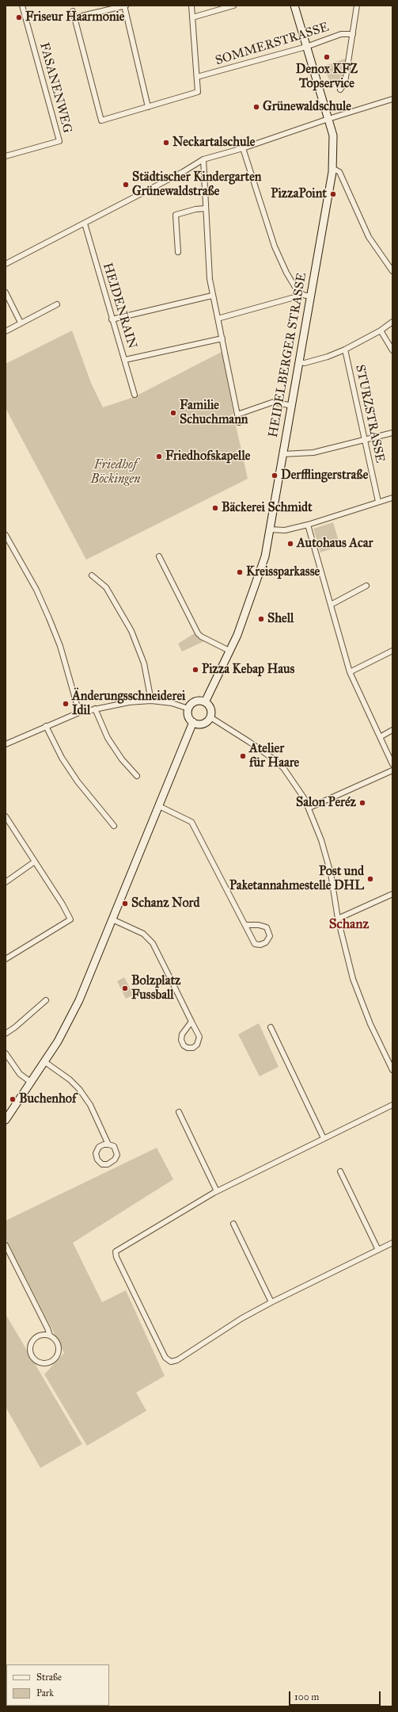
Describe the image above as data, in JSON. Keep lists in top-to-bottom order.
{
  "streets": {
    "main road": ["HEIDELBERGER STRASSE"],
    "street": [
      "SOMMERSTRASSE",
      "FASANENWEG",
      "HEIDENRAIN",
      "STURZSTRASSE"
    ]
  },
  "crossings": [
    ["SOMMERSTRASSE", "HEIDELBERGER STRASSE"]
  ],
  "districts": ["Schanz"],
  "parks": ["Friedhof Böckingen"],
  "places": [
    "Friseur Haarmonie",
    "Denox KFZ Topservice",
    "Grünewaldschule",
    "Neckartalschule",
    "Städtischer Kindergarten Grünewaldstraße",
    "PizzaPoint",
    "Familie Schuchmann",
    "Friedhofskapelle",
    "Derfflingerstraße",
    "Bäckerei Schmidt",
    "Autohaus Acar",
    "Kreissparkasse",
    "Shell",
    "Pizza Kebap Haus",
    "Änderungsschneiderei Idil",
    "Atelier für Haare",
    "Salon Peréz",
    "Post und Paketannahmestelle DHL",
    "Schanz Nord",
    "Bolzplatz Fussball",
    "Buchenhof"
  ],
  "legend": ["Straße", "Park"],
  "scale_bar": "100 m"
}
